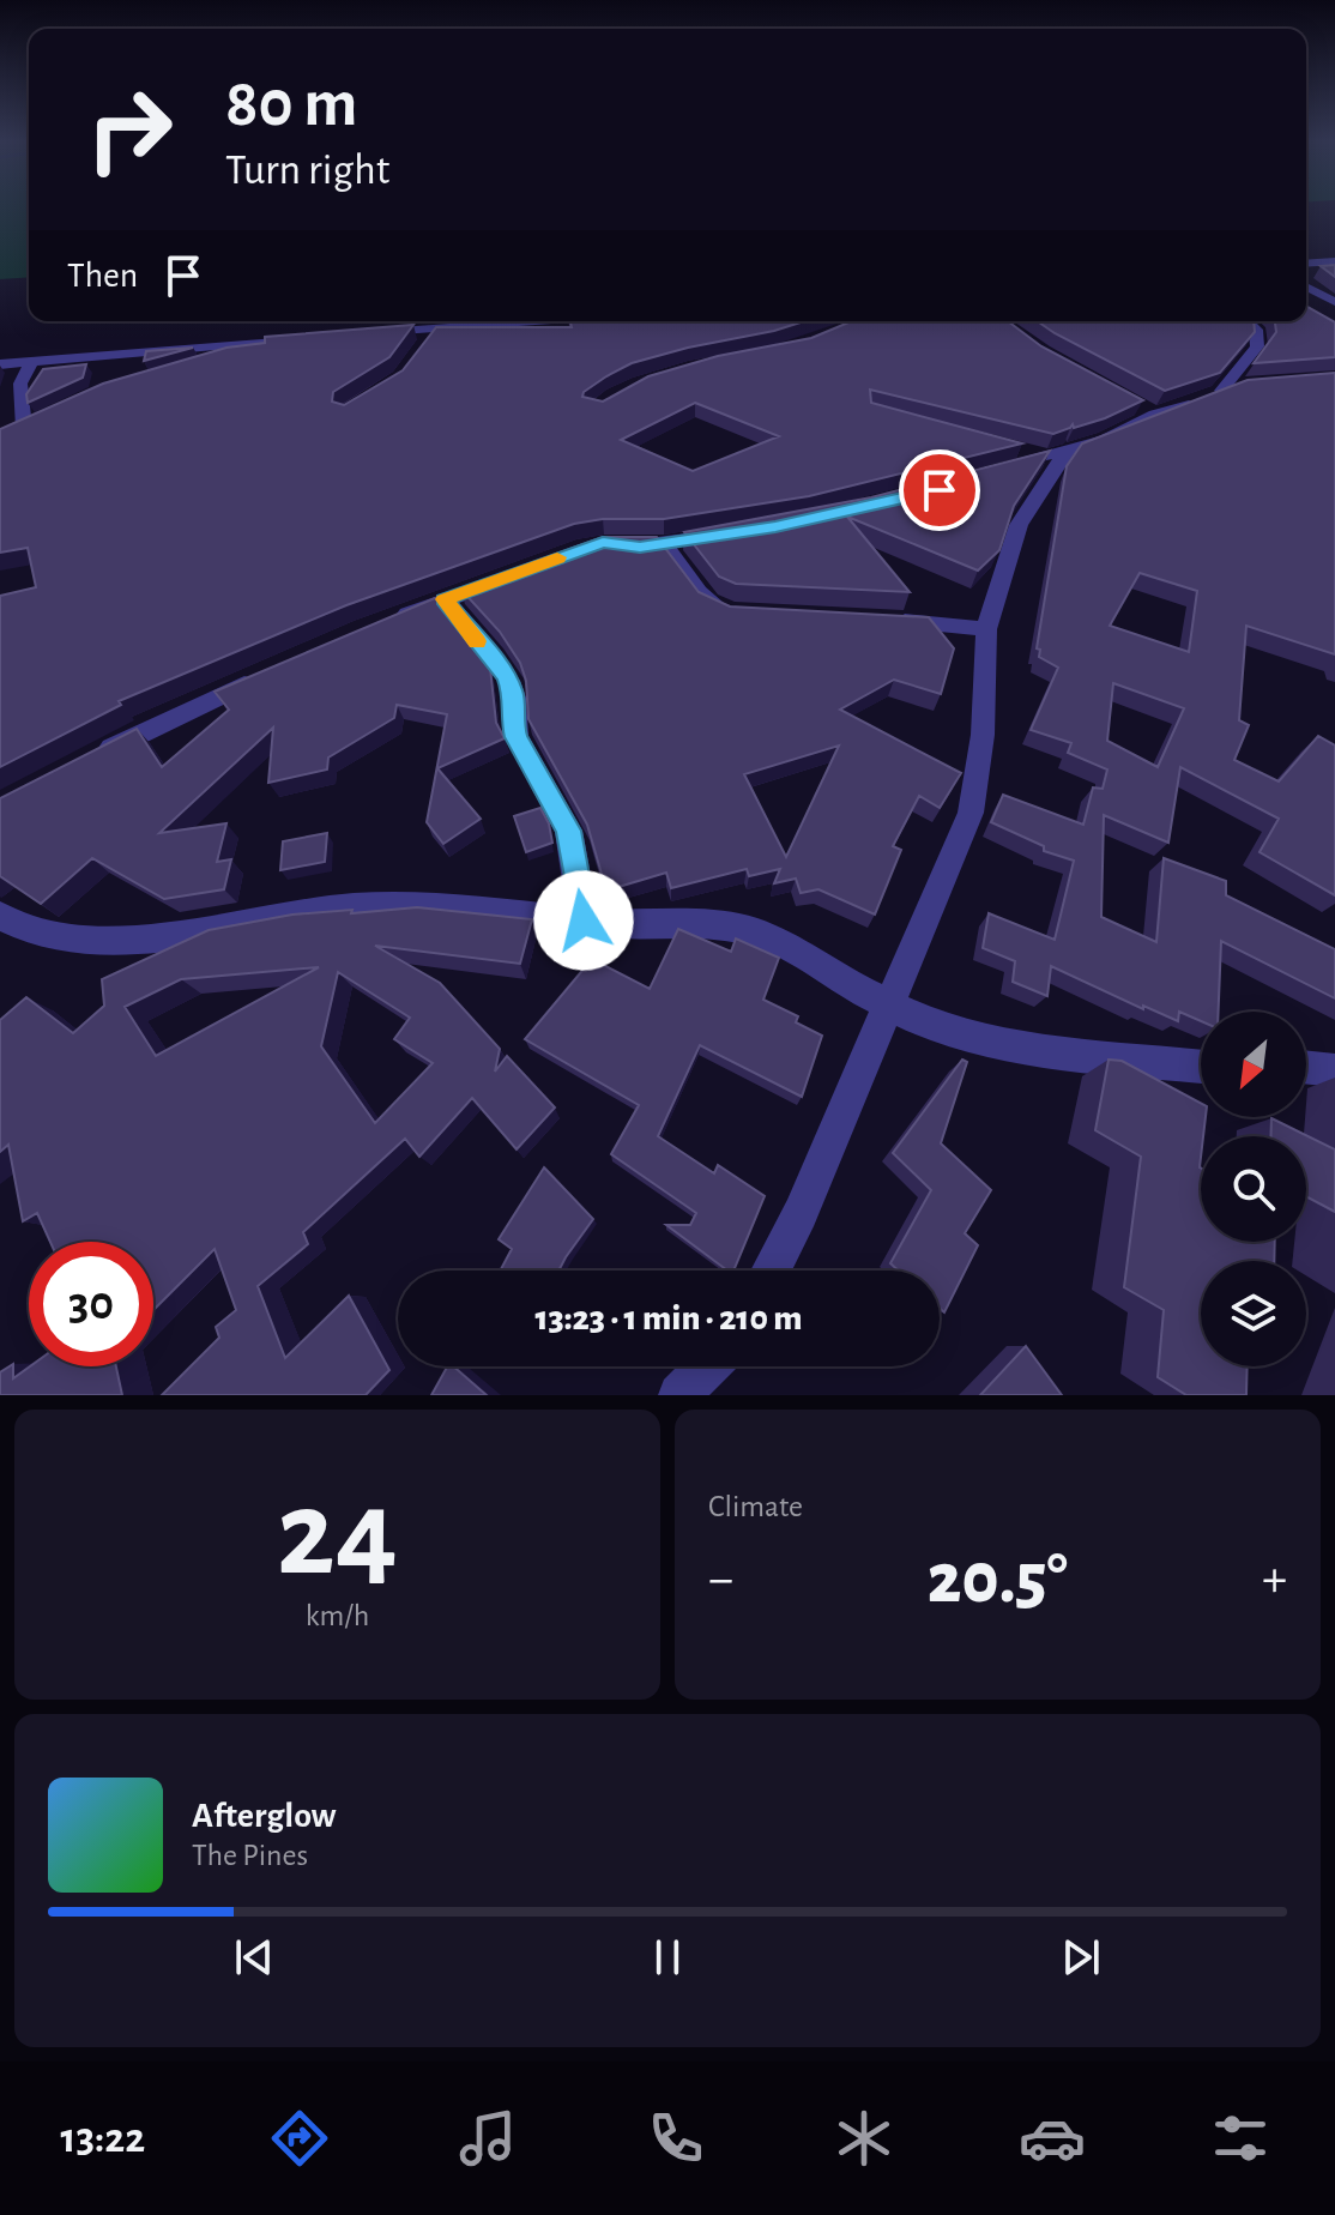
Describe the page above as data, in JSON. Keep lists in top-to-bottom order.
{
  "north": "bottom left",
  "page": {
    "turn": ["80 m", "Turn right"],
    "then": "Then",
    "limit": "30",
    "trip": "13:23 · 1 min · 210 m",
    "tile": [
      ["24", "km/h"],
      "Climate"
    ],
    "heat": ["−", "20.5°", "+"],
    "song": ["Afterglow", "The Pines"],
    "tabs": "13:22"
  }
}
